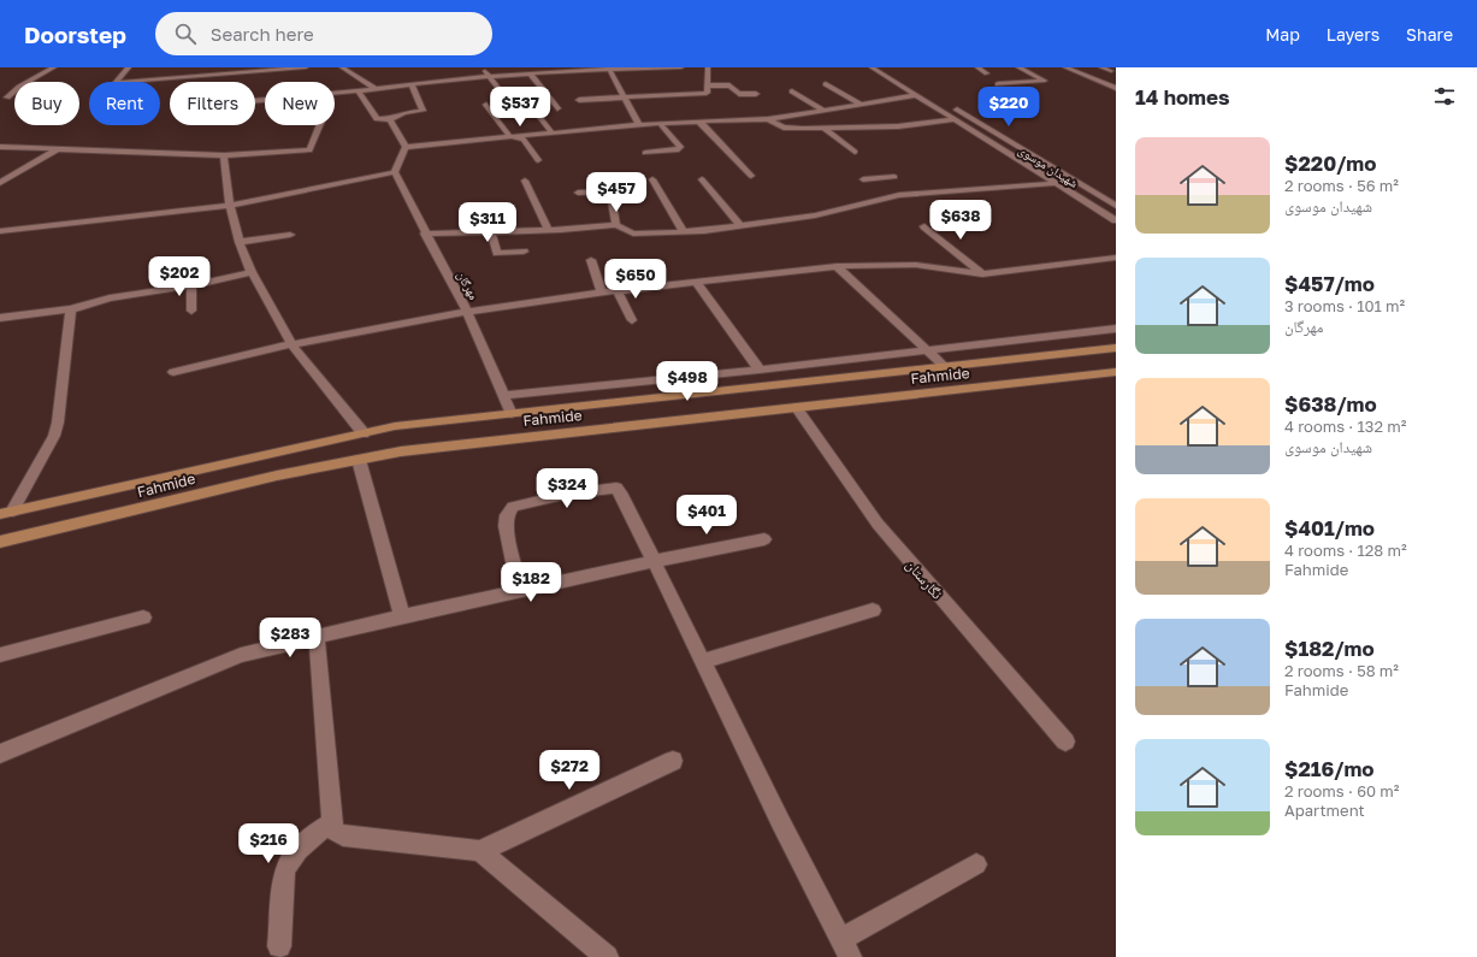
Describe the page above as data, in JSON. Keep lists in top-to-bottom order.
{
  "streets": {
    "main road": ["Fahmide"],
    "street": ["شهیدان موسوی", "مهرگان", "نگارستان"]
  },
  "crossings": [
    ["مهرگان", "Fahmide"],
    ["Fahmide", "نگارستان"]
  ],
  "page": {
    "header": "Doorstep",
    "search": "Search here",
    "nav": ["Map", "Layers", "Share"],
    "heading": "14 homes",
    "chip": [
      "Buy",
      "Rent",
      "Filters",
      "New"
    ],
    "price": [
      "$537",
      "$220",
      "$457",
      "$638",
      "$311",
      "$202",
      "$650",
      "$498",
      "$324",
      "$401",
      "$182",
      "$283",
      "$272",
      "$216"
    ],
    "list": [
      {
        "name": "$220/mo",
        "note": "2 rooms · 56 m² · شهیدان موسوی"
      },
      {
        "name": "$457/mo",
        "note": "3 rooms · 101 m² · مهرگان"
      },
      {
        "name": "$638/mo",
        "note": "4 rooms · 132 m² · شهیدان موسوی"
      },
      {
        "name": "$401/mo",
        "note": "4 rooms · 128 m² · Fahmide"
      },
      {
        "name": "$182/mo",
        "note": "2 rooms · 58 m² · Fahmide"
      },
      {
        "name": "$216/mo",
        "note": "2 rooms · 60 m² · Apartment"
      }
    ]
  }
}
